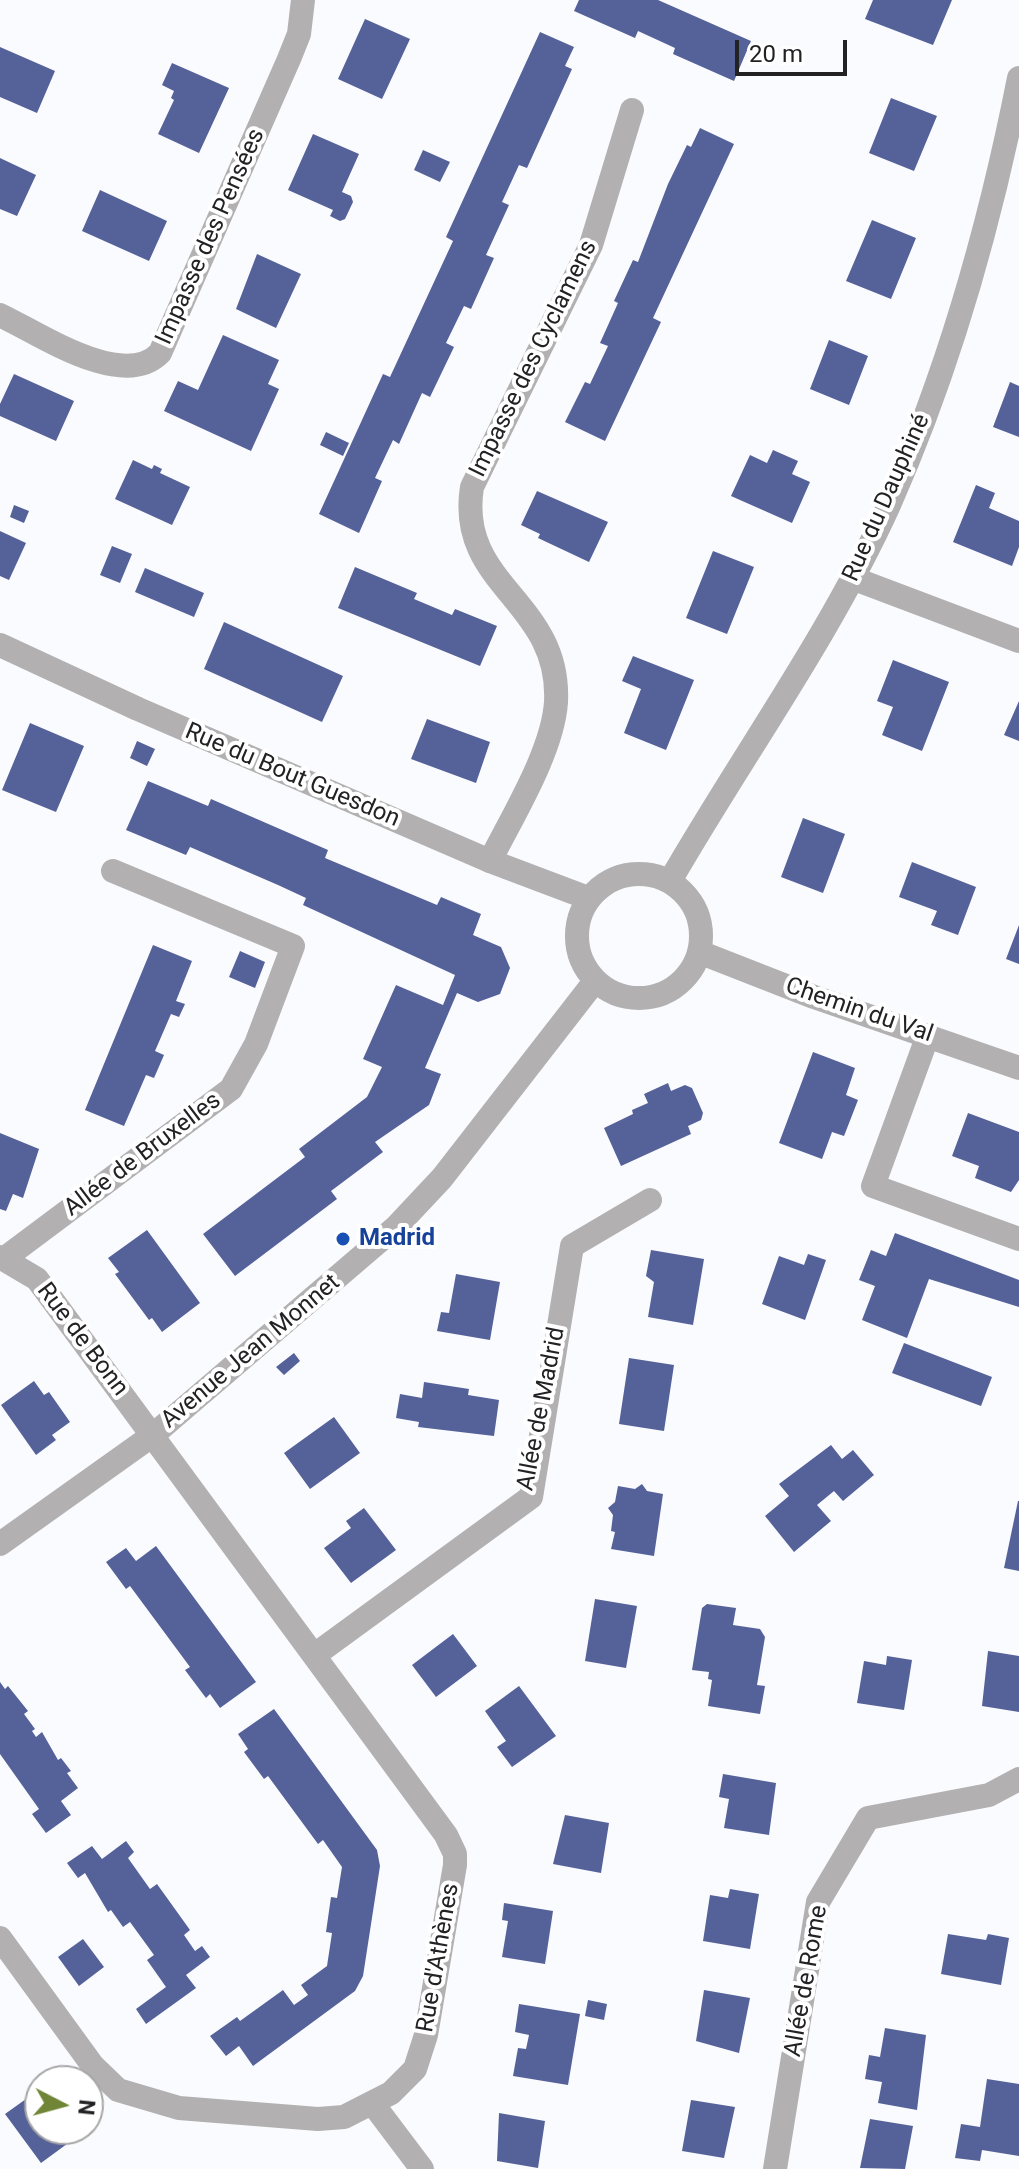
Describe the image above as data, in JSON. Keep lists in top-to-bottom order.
{
  "streets": {
    "street": [
      "Impasse des Pensées",
      "Impasse des Cyclamens",
      "Rue du Dauphiné",
      "Rue du Bout Guesdon",
      "Chemin du Val",
      "Allée de Bruxelles",
      "Rue de Bonn",
      "Avenue Jean Monnet",
      "Allée de Madrid",
      "Rue d'Athènes",
      "Allée de Rome"
    ]
  },
  "crossings": [
    ["Impasse des Cyclamens", "Rue du Bout Guesdon"],
    ["Rue du Dauphiné", "Rue du Bout Guesdon"],
    ["Rue du Dauphiné", "Chemin du Val"],
    ["Rue du Dauphiné", "Avenue Jean Monnet"],
    ["Rue du Bout Guesdon", "Chemin du Val"],
    ["Rue du Bout Guesdon", "Avenue Jean Monnet"],
    ["Chemin du Val", "Avenue Jean Monnet"],
    ["Allée de Bruxelles", "Rue de Bonn"],
    ["Rue de Bonn", "Avenue Jean Monnet"],
    ["Rue de Bonn", "Rue d'Athènes"],
    ["Avenue Jean Monnet", "Rue d'Athènes"],
    ["Allée de Madrid", "Rue d'Athènes"]
  ],
  "places": ["Madrid"],
  "scale_bar": "20 m",
  "north": "right"
}
